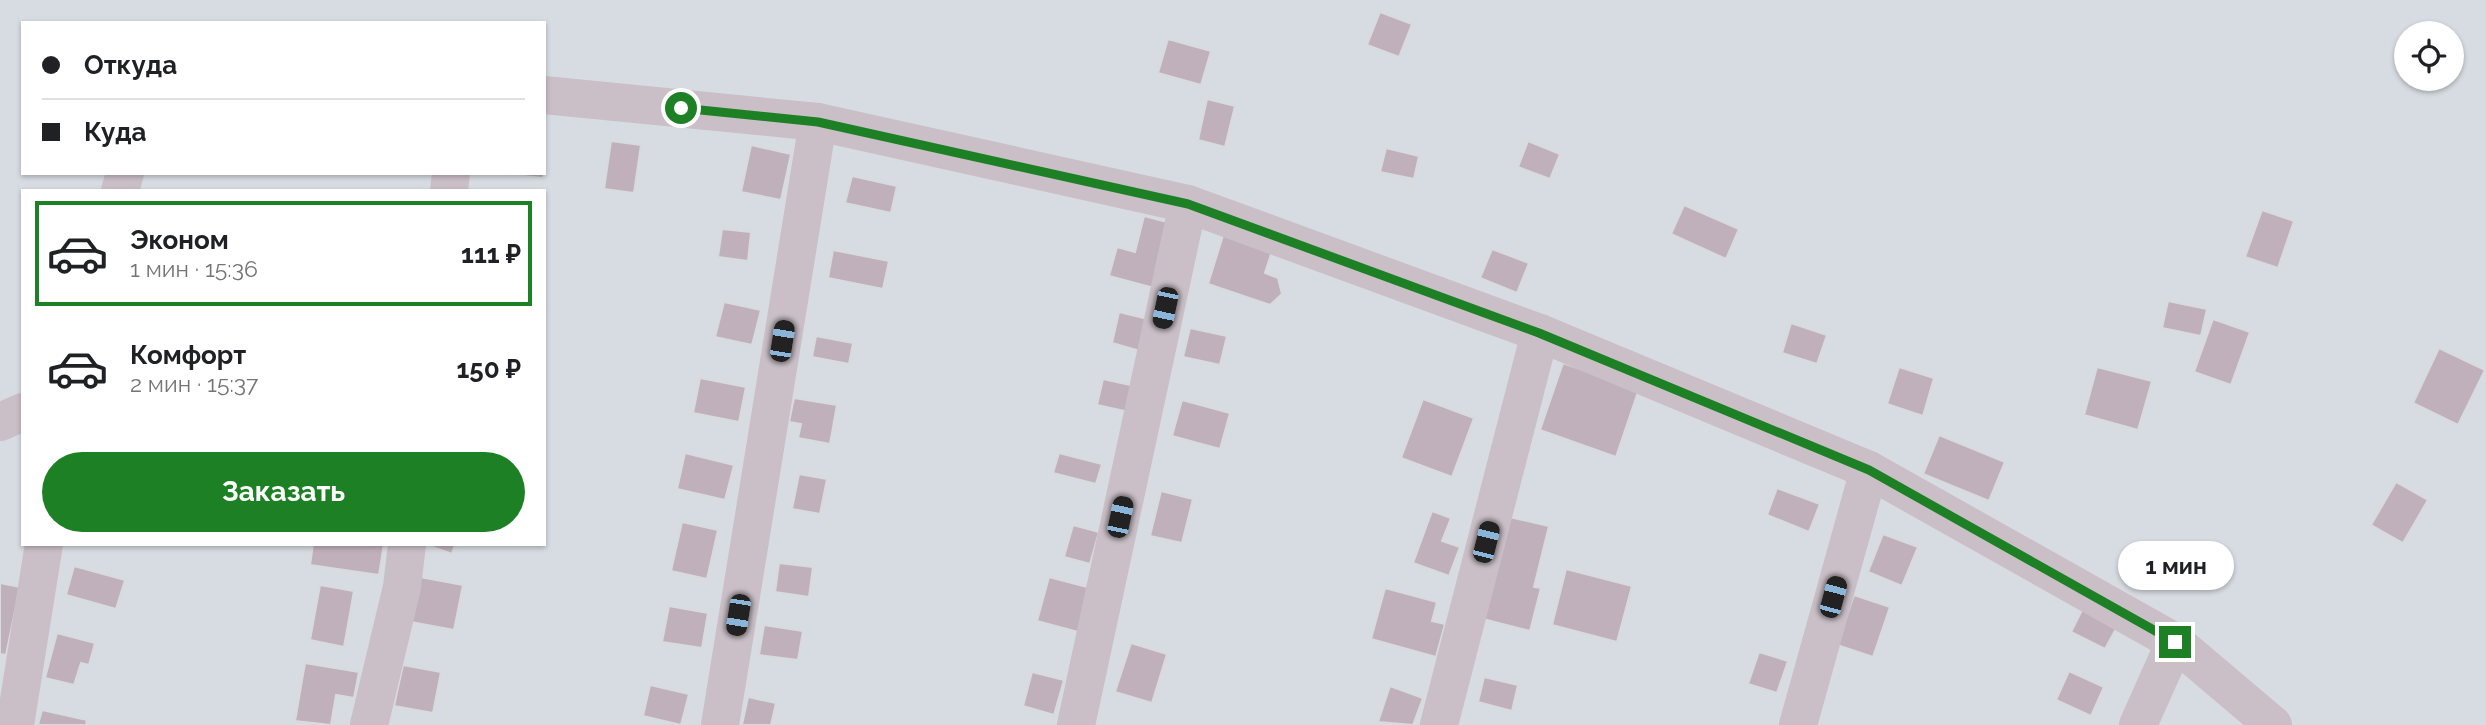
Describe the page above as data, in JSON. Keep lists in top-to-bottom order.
{
  "page": {
    "banner": ["Откуда", "Куда"],
    "list": [
      {
        "name": "Эконом",
        "note": "1 мин · 15:36",
        "value": "111 ₽"
      },
      {
        "name": "Комфорт",
        "note": "2 мин · 15:37",
        "value": "150 ₽"
      }
    ],
    "buttons": "Заказать",
    "bubble": "1 мин"
  }
}
